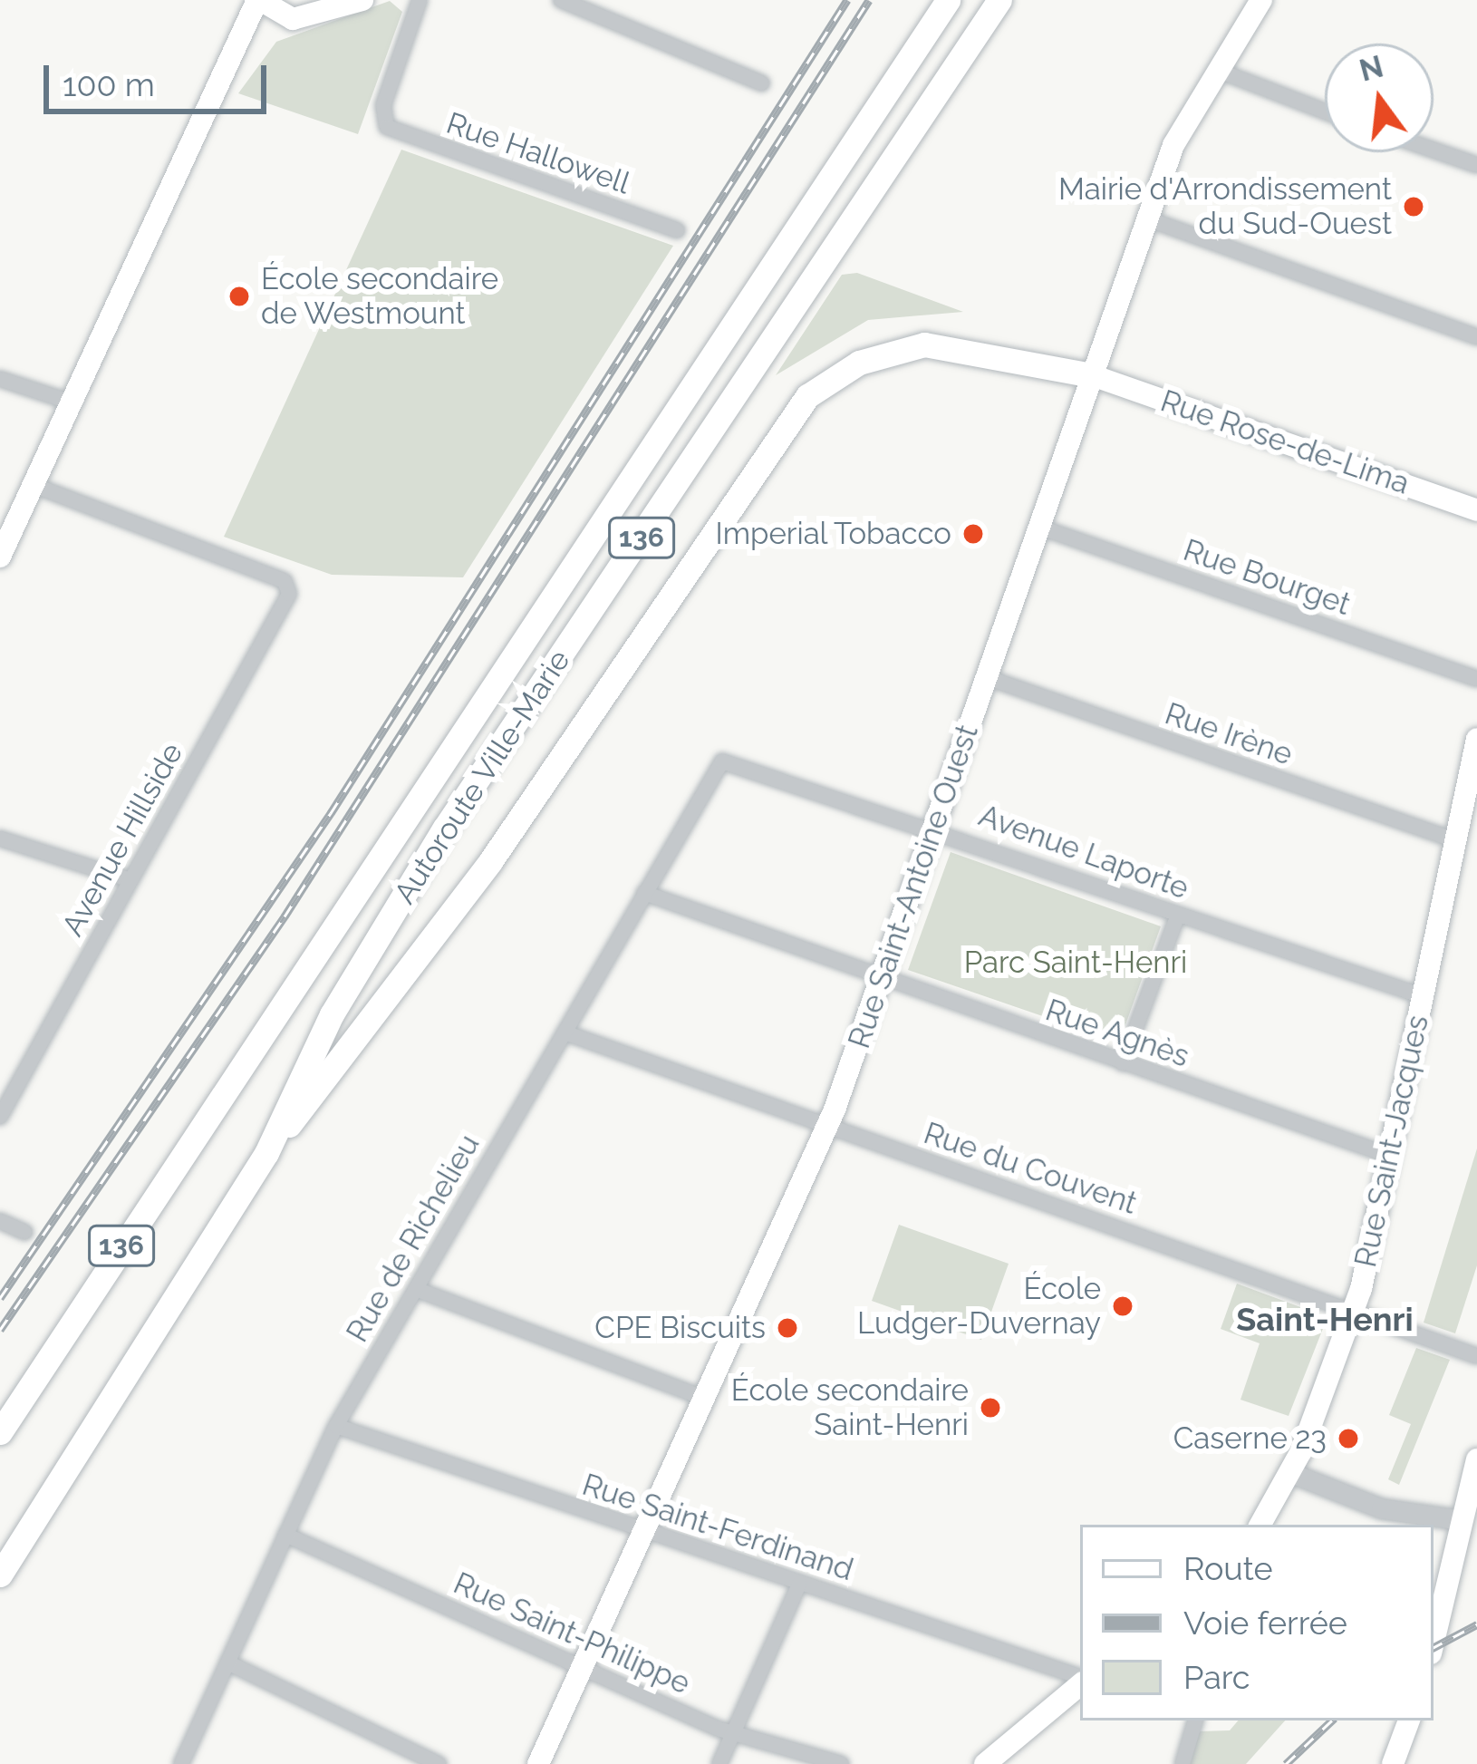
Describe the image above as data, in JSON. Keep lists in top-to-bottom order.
{
  "streets": {
    "highway": ["136", "Autoroute Ville-Marie"],
    "main road": ["Rue Rose-de-Lima", "Rue Saint-Antoine Ouest", "Rue Saint-Jacques"],
    "street": [
      "Rue Hallowell",
      "Rue Bourget",
      "Rue Irène",
      "Avenue Hillside",
      "Avenue Laporte",
      "Rue Agnès",
      "Rue du Couvent",
      "Rue de Richelieu",
      "Rue Saint-Ferdinand",
      "Rue Saint-Philippe"
    ]
  },
  "crossings": [
    ["Rue Rose-de-Lima", "Rue Saint-Antoine Ouest"],
    ["Rue Bourget", "Rue Saint-Antoine Ouest"],
    ["Rue Irène", "Rue Saint-Antoine Ouest"],
    ["Rue Irène", "Rue Saint-Jacques"],
    ["Avenue Laporte", "Rue Saint-Antoine Ouest"],
    ["Avenue Laporte", "Rue Saint-Jacques"],
    ["Avenue Laporte", "Rue de Richelieu"],
    ["Rue Saint-Antoine Ouest", "Rue Agnès"],
    ["Rue Saint-Antoine Ouest", "Rue du Couvent"],
    ["Rue Saint-Antoine Ouest", "Rue Saint-Ferdinand"],
    ["Rue Saint-Antoine Ouest", "Rue Saint-Philippe"],
    ["Rue Agnès", "Rue Saint-Jacques"],
    ["Rue Agnès", "Rue de Richelieu"],
    ["Rue Saint-Jacques", "Rue du Couvent"],
    ["Rue du Couvent", "Rue de Richelieu"],
    ["Rue de Richelieu", "Rue Saint-Ferdinand"],
    ["Rue de Richelieu", "Rue Saint-Philippe"]
  ],
  "districts": ["Saint-Henri"],
  "parks": ["Parc Saint-Henri"],
  "places": [
    "Mairie d'Arrondissement du Sud-Ouest",
    "École secondaire de Westmount",
    "Imperial Tobacco",
    "École Ludger-Duvernay",
    "CPE Biscuits",
    "École secondaire Saint-Henri",
    "Caserne 23"
  ],
  "legend": ["Route", "Voie ferrée", "Parc"],
  "scale_bar": "100 m",
  "north": "top"
}
